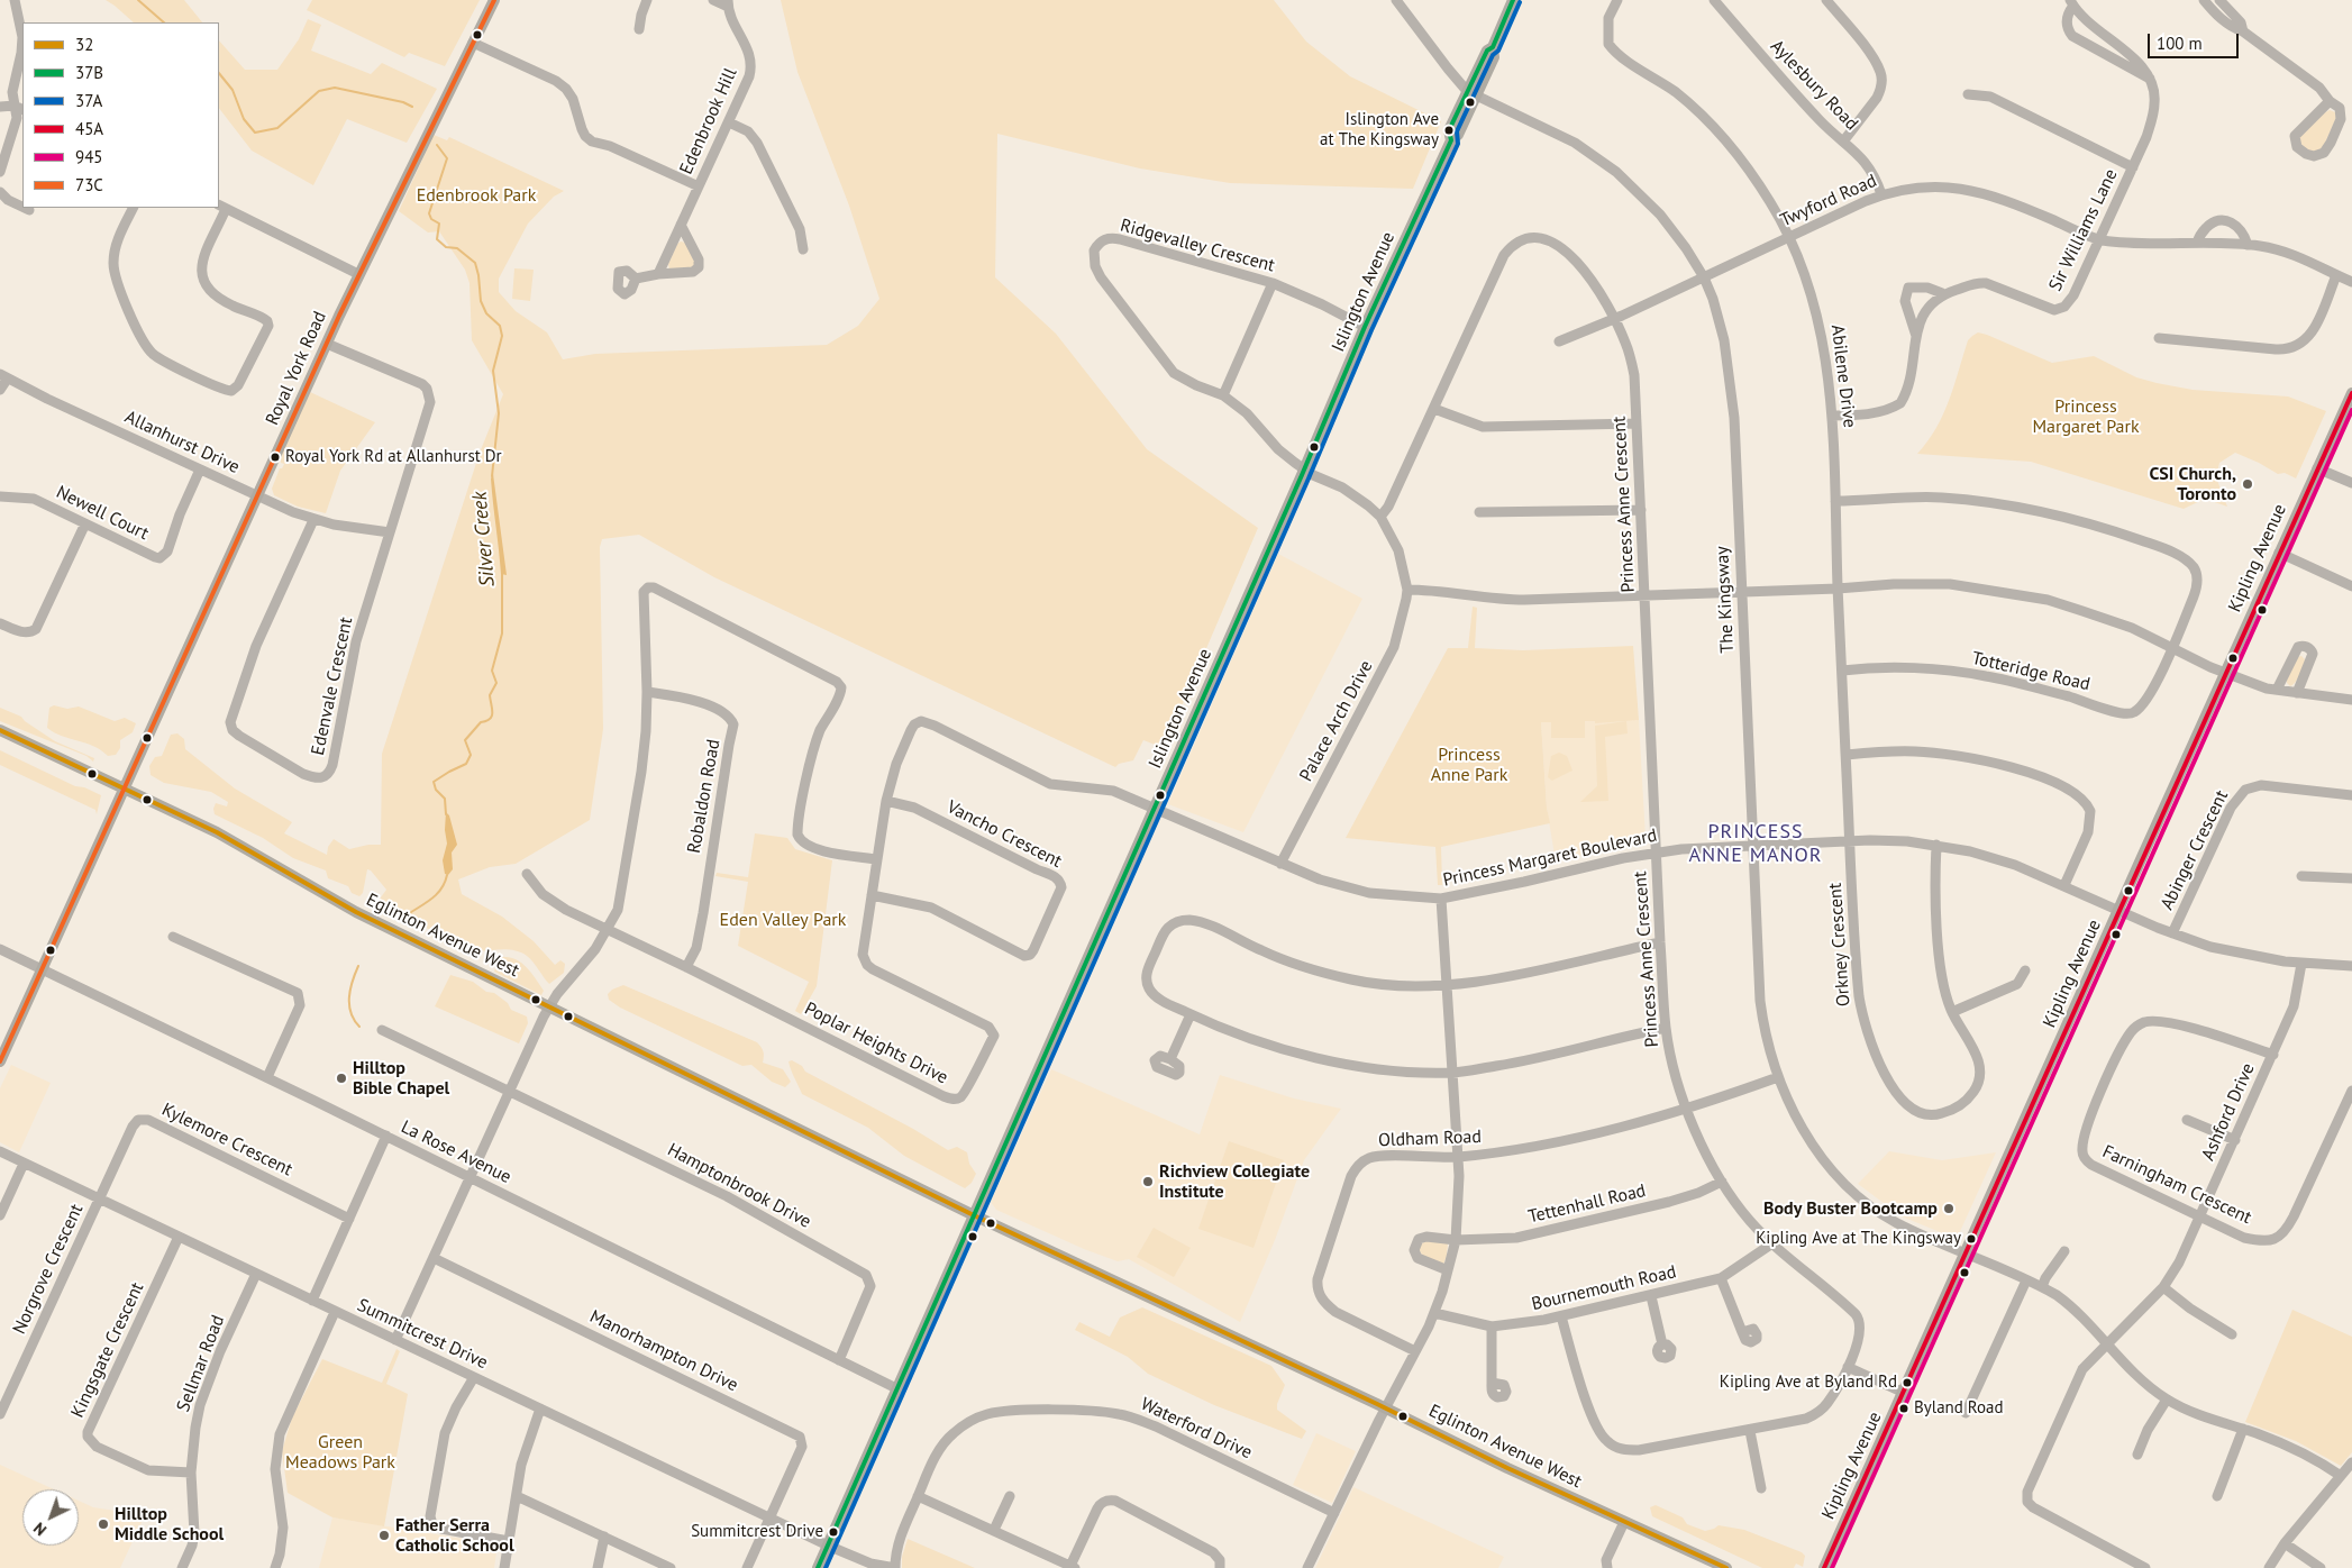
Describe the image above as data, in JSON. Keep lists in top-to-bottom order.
{
  "streets": {
    "main road": [
      "Islington Avenue",
      "Royal York Road",
      "Kipling Avenue",
      "Eglinton Avenue West"
    ],
    "street": [
      "Aylesbury Road",
      "Edenbrook Hill",
      "Twyford Road",
      "Sir Williams Lane",
      "Ridgevalley Crescent",
      "Abilene Drive",
      "Allanhurst Drive",
      "Princess Anne Crescent",
      "Newell Court",
      "The Kingsway",
      "Totteridge Road",
      "Edenvale Crescent",
      "Palace Arch Drive",
      "Robaldon Road",
      "Vancho Crescent",
      "Abinger Crescent",
      "Princess Margaret Boulevard",
      "Orkney Crescent",
      "Poplar Heights Drive",
      "Ashford Drive",
      "Oldham Road",
      "Kylemore Crescent",
      "La Rose Avenue",
      "Farningham Crescent",
      "Hamptonbrook Drive",
      "Tettenhall Road",
      "Norgrove Crescent",
      "Bournemouth Road",
      "Summitcrest Drive",
      "Kingsgate Crescent",
      "Manorhampton Drive",
      "Sellmar Road",
      "Waterford Drive"
    ]
  },
  "crossings": [
    ["Aylesbury Road", "Twyford Road"],
    ["Twyford Road", "Sir Williams Lane"],
    ["Twyford Road", "Abilene Drive"],
    ["Twyford Road", "Princess Anne Crescent"],
    ["Twyford Road", "The Kingsway"],
    ["Sir Williams Lane", "Abilene Drive"],
    ["Ridgevalley Crescent", "Islington Avenue"],
    ["Ridgevalley Crescent", "Princess Anne Crescent"],
    ["Islington Avenue", "The Kingsway"],
    ["Islington Avenue", "Princess Margaret Boulevard"],
    ["Islington Avenue", "Eglinton Avenue West"],
    ["Islington Avenue", "Poplar Heights Drive"],
    ["Islington Avenue", "La Rose Avenue"],
    ["Islington Avenue", "Summitcrest Drive"],
    ["Royal York Road", "Allanhurst Drive"],
    ["Royal York Road", "Edenvale Crescent"],
    ["Royal York Road", "Eglinton Avenue West"],
    ["Royal York Road", "La Rose Avenue"],
    ["Abilene Drive", "Totteridge Road"],
    ["Abilene Drive", "Princess Margaret Boulevard"],
    ["Abilene Drive", "Orkney Crescent"],
    ["Allanhurst Drive", "Newell Court"],
    ["Allanhurst Drive", "Edenvale Crescent"],
    ["Princess Anne Crescent", "Princess Margaret Boulevard"],
    ["Princess Anne Crescent", "Oldham Road"],
    ["Princess Anne Crescent", "Tettenhall Road"],
    ["Princess Anne Crescent", "Bournemouth Road"],
    ["Kipling Avenue", "The Kingsway"],
    ["Kipling Avenue", "Princess Margaret Boulevard"],
    ["The Kingsway", "Princess Margaret Boulevard"],
    ["The Kingsway", "Ashford Drive"],
    ["The Kingsway", "Oldham Road"],
    ["Palace Arch Drive", "Princess Margaret Boulevard"],
    ["Robaldon Road", "Poplar Heights Drive"],
    ["Vancho Crescent", "Poplar Heights Drive"],
    ["Abinger Crescent", "Princess Margaret Boulevard"],
    ["Princess Margaret Boulevard", "Orkney Crescent"],
    ["Princess Margaret Boulevard", "Poplar Heights Drive"],
    ["Princess Margaret Boulevard", "Ashford Drive"],
    ["Ashford Drive", "Farningham Crescent"],
    ["Kylemore Crescent", "Norgrove Crescent"],
    ["Kylemore Crescent", "Summitcrest Drive"],
    ["La Rose Avenue", "Hamptonbrook Drive"],
    ["Norgrove Crescent", "Summitcrest Drive"],
    ["Summitcrest Drive", "Kingsgate Crescent"],
    ["Summitcrest Drive", "Manorhampton Drive"],
    ["Summitcrest Drive", "Sellmar Road"],
    ["Summitcrest Drive", "Waterford Drive"],
    ["Kingsgate Crescent", "Sellmar Road"]
  ],
  "districts": ["PRINCESS ANNE MANOR"],
  "water": ["Silver Creek"],
  "parks": [
    "Edenbrook Park",
    "Princess Margaret Park",
    "Princess Anne Park",
    "Eden Valley Park",
    "Green Meadows Park"
  ],
  "places": [
    "Islington Ave at The Kingsway",
    "Royal York Rd at Allanhurst Dr",
    "CSI Church, Toronto",
    "Hilltop Bible Chapel",
    "Richview Collegiate Institute",
    "Body Buster Bootcamp",
    "Kipling Ave at The Kingsway",
    "Kipling Ave at Byland Rd",
    "Byland Road",
    "Hilltop Middle School",
    "Summitcrest Drive",
    "Father Serra Catholic School"
  ],
  "lines": [
    "transit line 37B",
    "transit line 73C",
    "transit line 37A",
    "transit line 45A",
    "transit line 945",
    "transit line 32"
  ],
  "legend": [
    "32",
    "37B",
    "37A",
    "45A",
    "945",
    "73C"
  ],
  "scale_bar": "100 m",
  "north": "bottom left"
}
